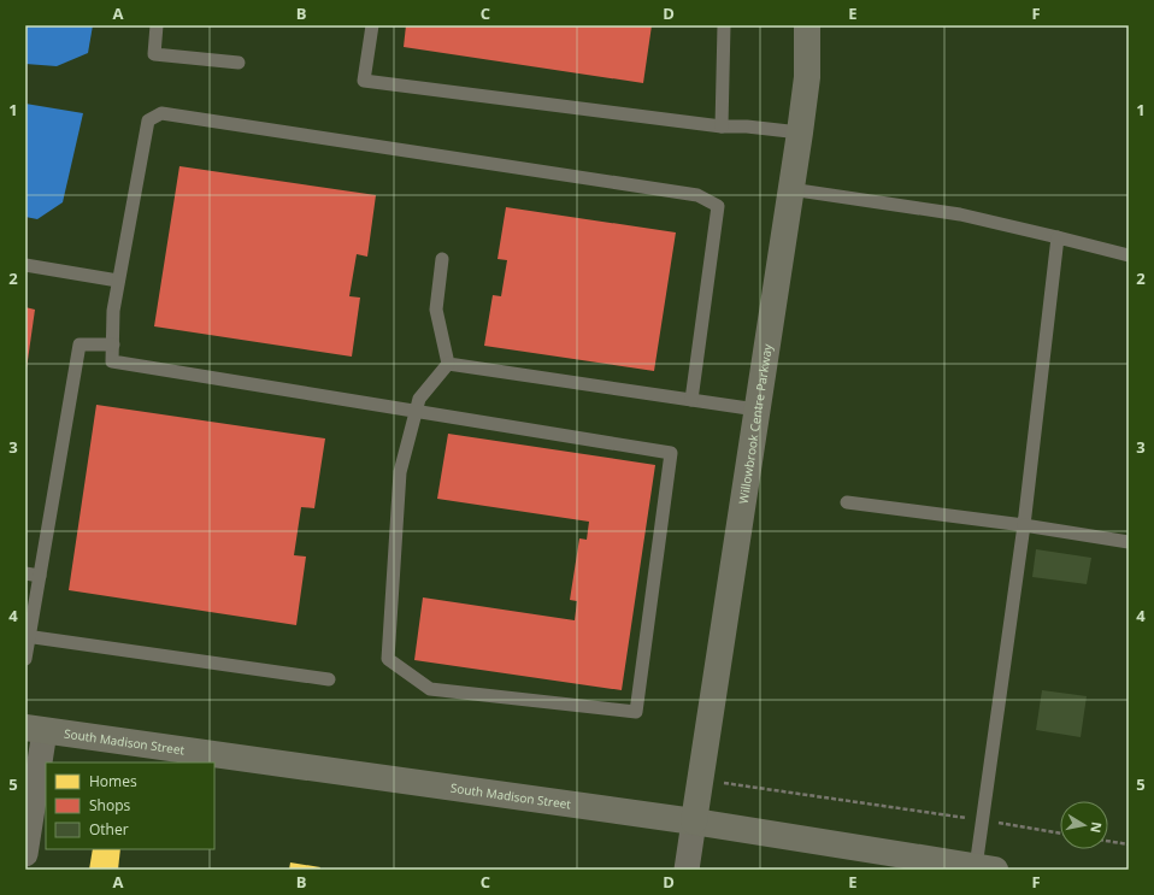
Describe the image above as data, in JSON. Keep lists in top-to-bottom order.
{
  "streets": {
    "street": ["Willowbrook Centre Parkway", "South Madison Street"]
  },
  "crossings": [
    ["Willowbrook Centre Parkway", "South Madison Street"]
  ],
  "legend": ["Homes", "Shops", "Other"],
  "north": "right",
  "grid": {
    "columns": [
      "A",
      "B",
      "C",
      "D",
      "E",
      "F"
    ],
    "rows": [
      "1",
      "2",
      "3",
      "4",
      "5"
    ]
  }
}
